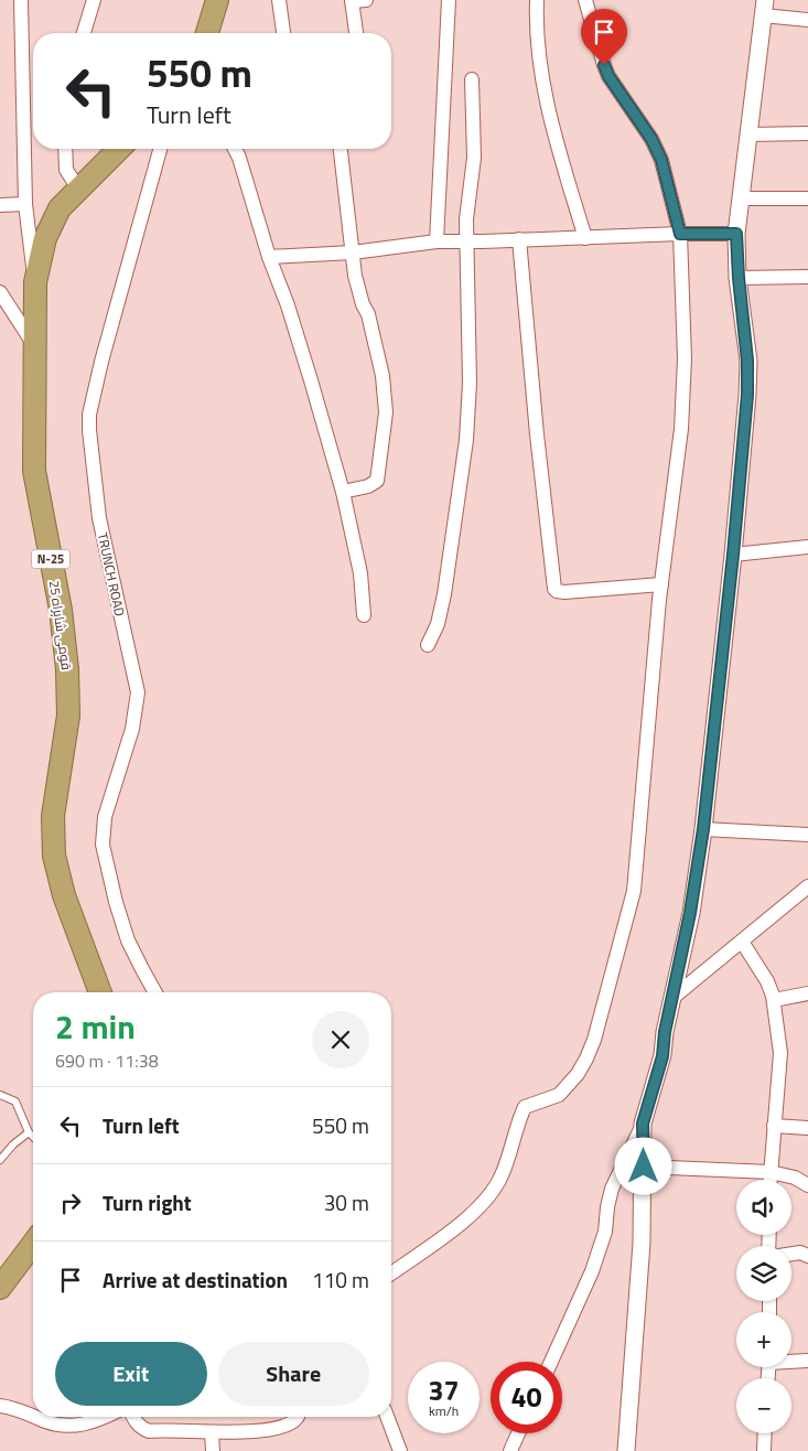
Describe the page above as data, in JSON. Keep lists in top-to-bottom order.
{
  "streets": {
    "highway": ["N-25", "قومی شاہراہ 25"],
    "street": ["TRUNCH ROAD"]
  },
  "page": {
    "turn": ["550 m", "Turn left"],
    "heading": ["2 min", "690 m · 11:38"],
    "list": [
      {
        "name": "Turn left",
        "value": "550 m"
      },
      {
        "name": "Turn right",
        "value": "30 m"
      },
      {
        "name": "Arrive at destination",
        "value": "110 m"
      }
    ],
    "map_buttons": ["+", "−"],
    "buttons": ["Exit", "Share"],
    "speed": "37 km/h",
    "limit": "40"
  }
}
